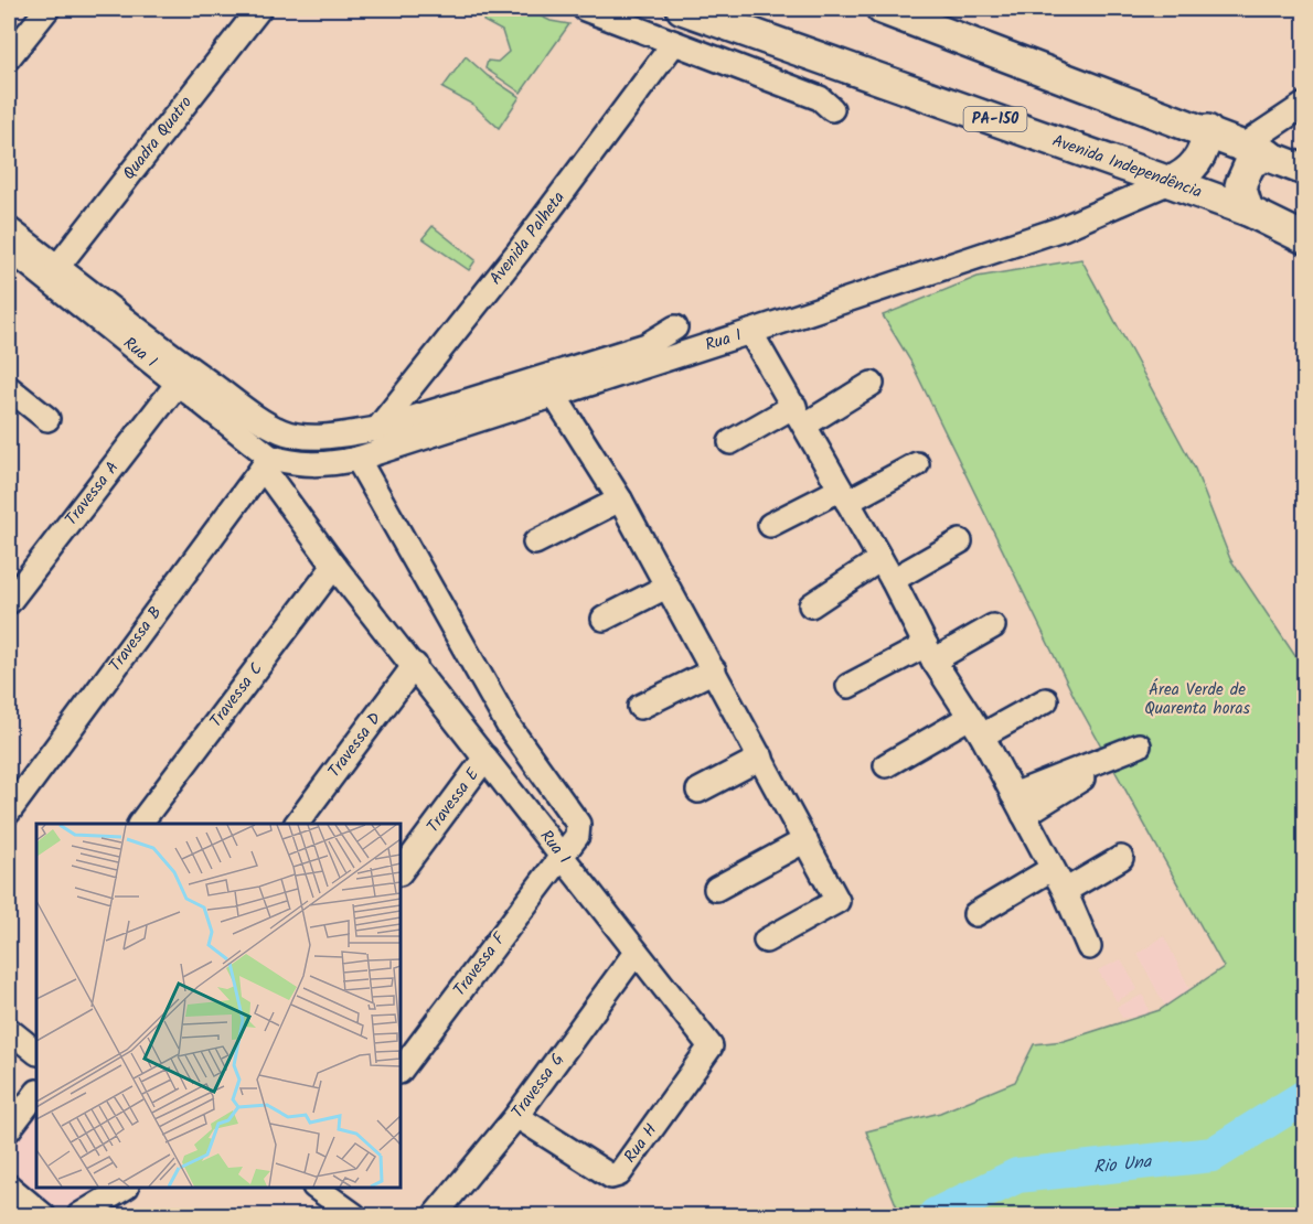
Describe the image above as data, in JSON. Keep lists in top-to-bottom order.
{
  "streets": {
    "main road": ["PA-150", "Avenida Independência"],
    "street": [
      "Quadra Quatro",
      "Avenida Palheta",
      "Rua I",
      "Travessa A",
      "Travessa B",
      "Travessa C",
      "Travessa D",
      "Travessa E",
      "Travessa F",
      "Travessa G",
      "Rua H"
    ]
  },
  "crossings": [
    ["Avenida Independência", "Rua I"],
    ["Rua I", "Travessa A"],
    ["Rua I", "Travessa B"],
    ["Rua I", "Travessa C"],
    ["Rua I", "Travessa D"],
    ["Rua I", "Travessa E"],
    ["Rua I", "Travessa F"],
    ["Rua I", "Travessa G"],
    ["Rua I", "Rua H"],
    ["Travessa G", "Rua H"]
  ],
  "water": ["Rio Una"],
  "parks": ["Área Verde de Quarenta horas"]
}
